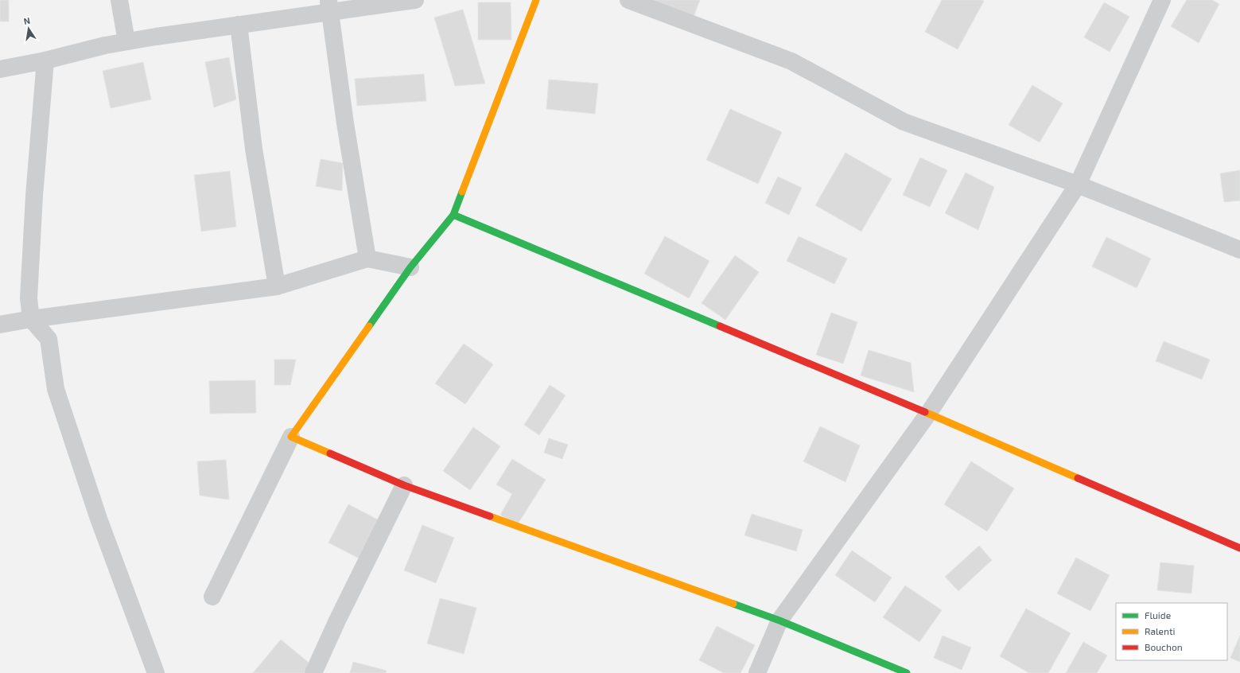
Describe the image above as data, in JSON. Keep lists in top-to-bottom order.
{
  "legend": ["Fluide", "Ralenti", "Bouchon"],
  "north": "top"
}
